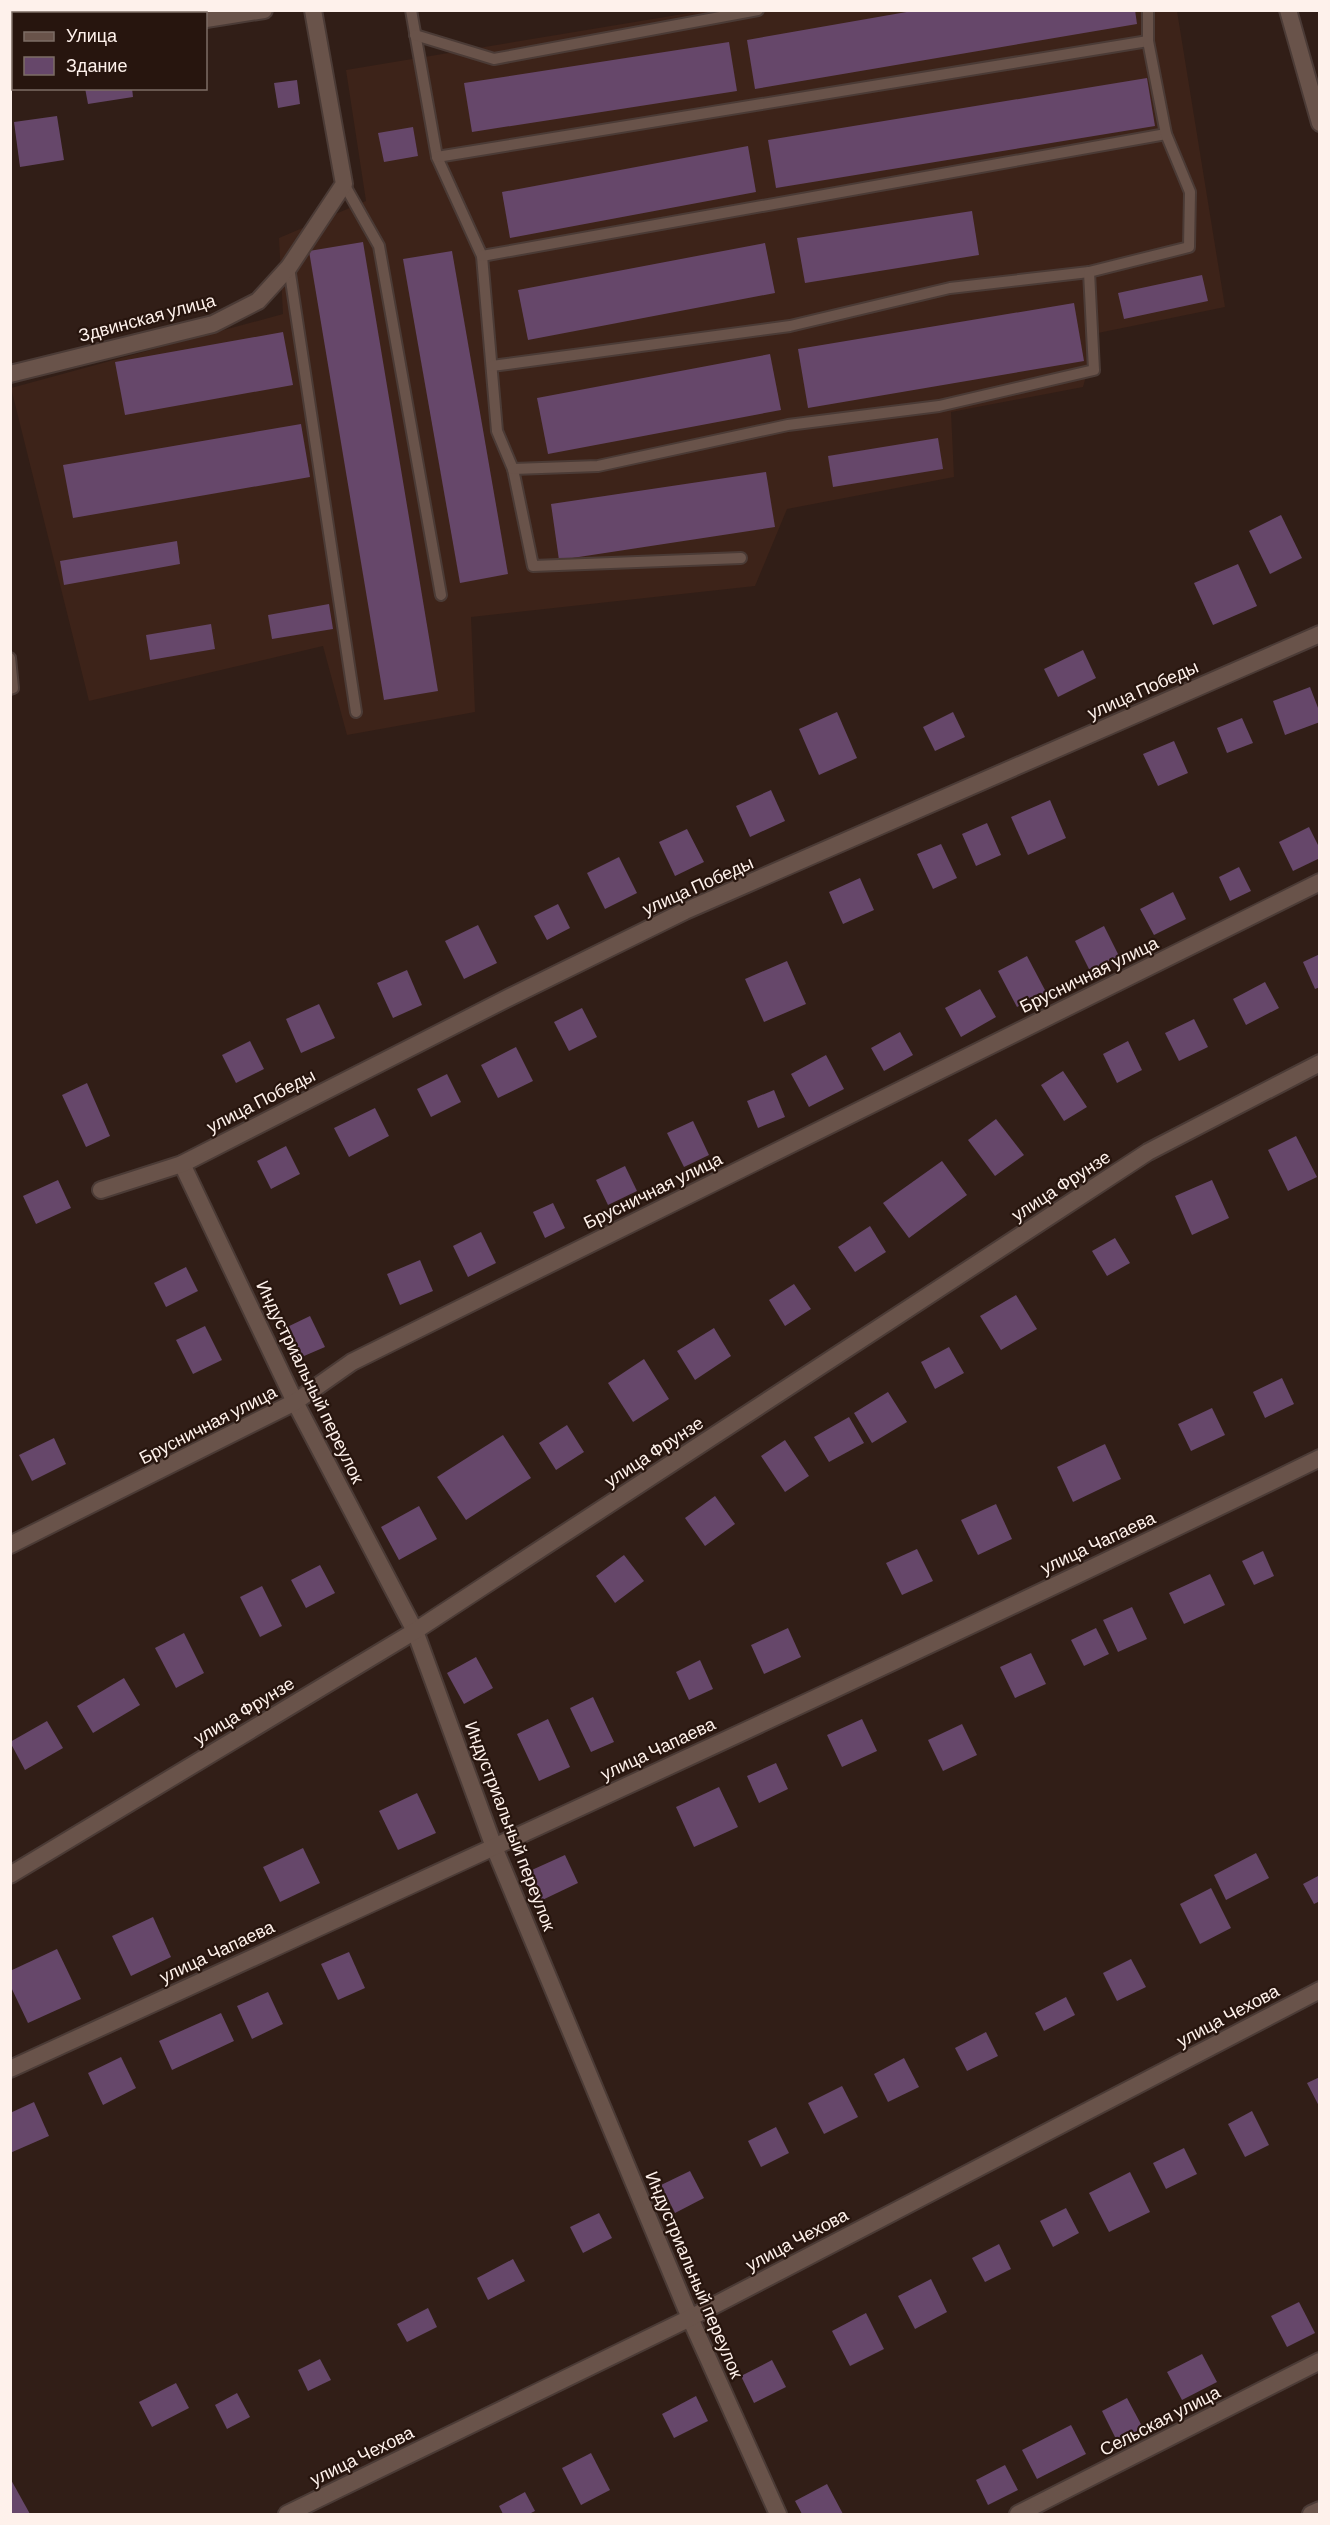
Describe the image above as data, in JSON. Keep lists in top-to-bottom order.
{
  "streets": {
    "street": [
      "Здвинская улица",
      "улица Победы",
      "Брусничная улица",
      "улица Фрунзе",
      "Индустриальный переулок",
      "улица Чапаева",
      "улица Чехова",
      "Сельская улица"
    ]
  },
  "crossings": [
    ["улица Победы", "Индустриальный переулок"],
    ["Брусничная улица", "Индустриальный переулок"],
    ["улица Фрунзе", "Индустриальный переулок"],
    ["Индустриальный переулок", "улица Чапаева"],
    ["Индустриальный переулок", "улица Чехова"]
  ],
  "legend": ["Улица", "Здание"]
}
